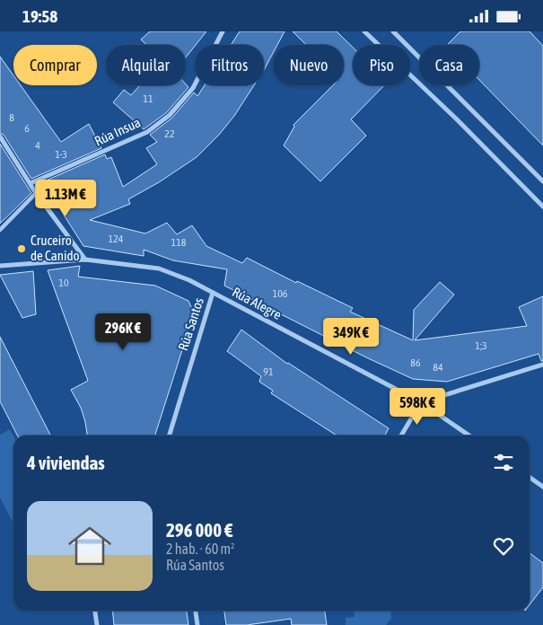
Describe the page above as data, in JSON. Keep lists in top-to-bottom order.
{
  "streets": {
    "street": ["Rúa Insua", "Rúa Alegre", "Rúa Santos"]
  },
  "crossings": [
    ["Rúa Alegre", "Rúa Santos"]
  ],
  "places": ["Cruceiro de Canido"],
  "house_numbers": [
    "11",
    "8",
    "6",
    "22",
    "4",
    "1-3",
    "124",
    "118",
    "10",
    "106",
    "1;3",
    "86",
    "84",
    "91"
  ],
  "page": {
    "status": "19:58",
    "chip": [
      "Comprar",
      "Alquilar",
      "Filtros",
      "Nuevo",
      "Piso",
      "Casa"
    ],
    "price": [
      "1.13M €",
      "296K €",
      "349K €",
      "598K €"
    ],
    "heading": "4 viviendas",
    "list": [
      {
        "name": "296 000 €",
        "note": "2 hab. · 60 m² · Rúa Santos"
      }
    ]
  }
}
